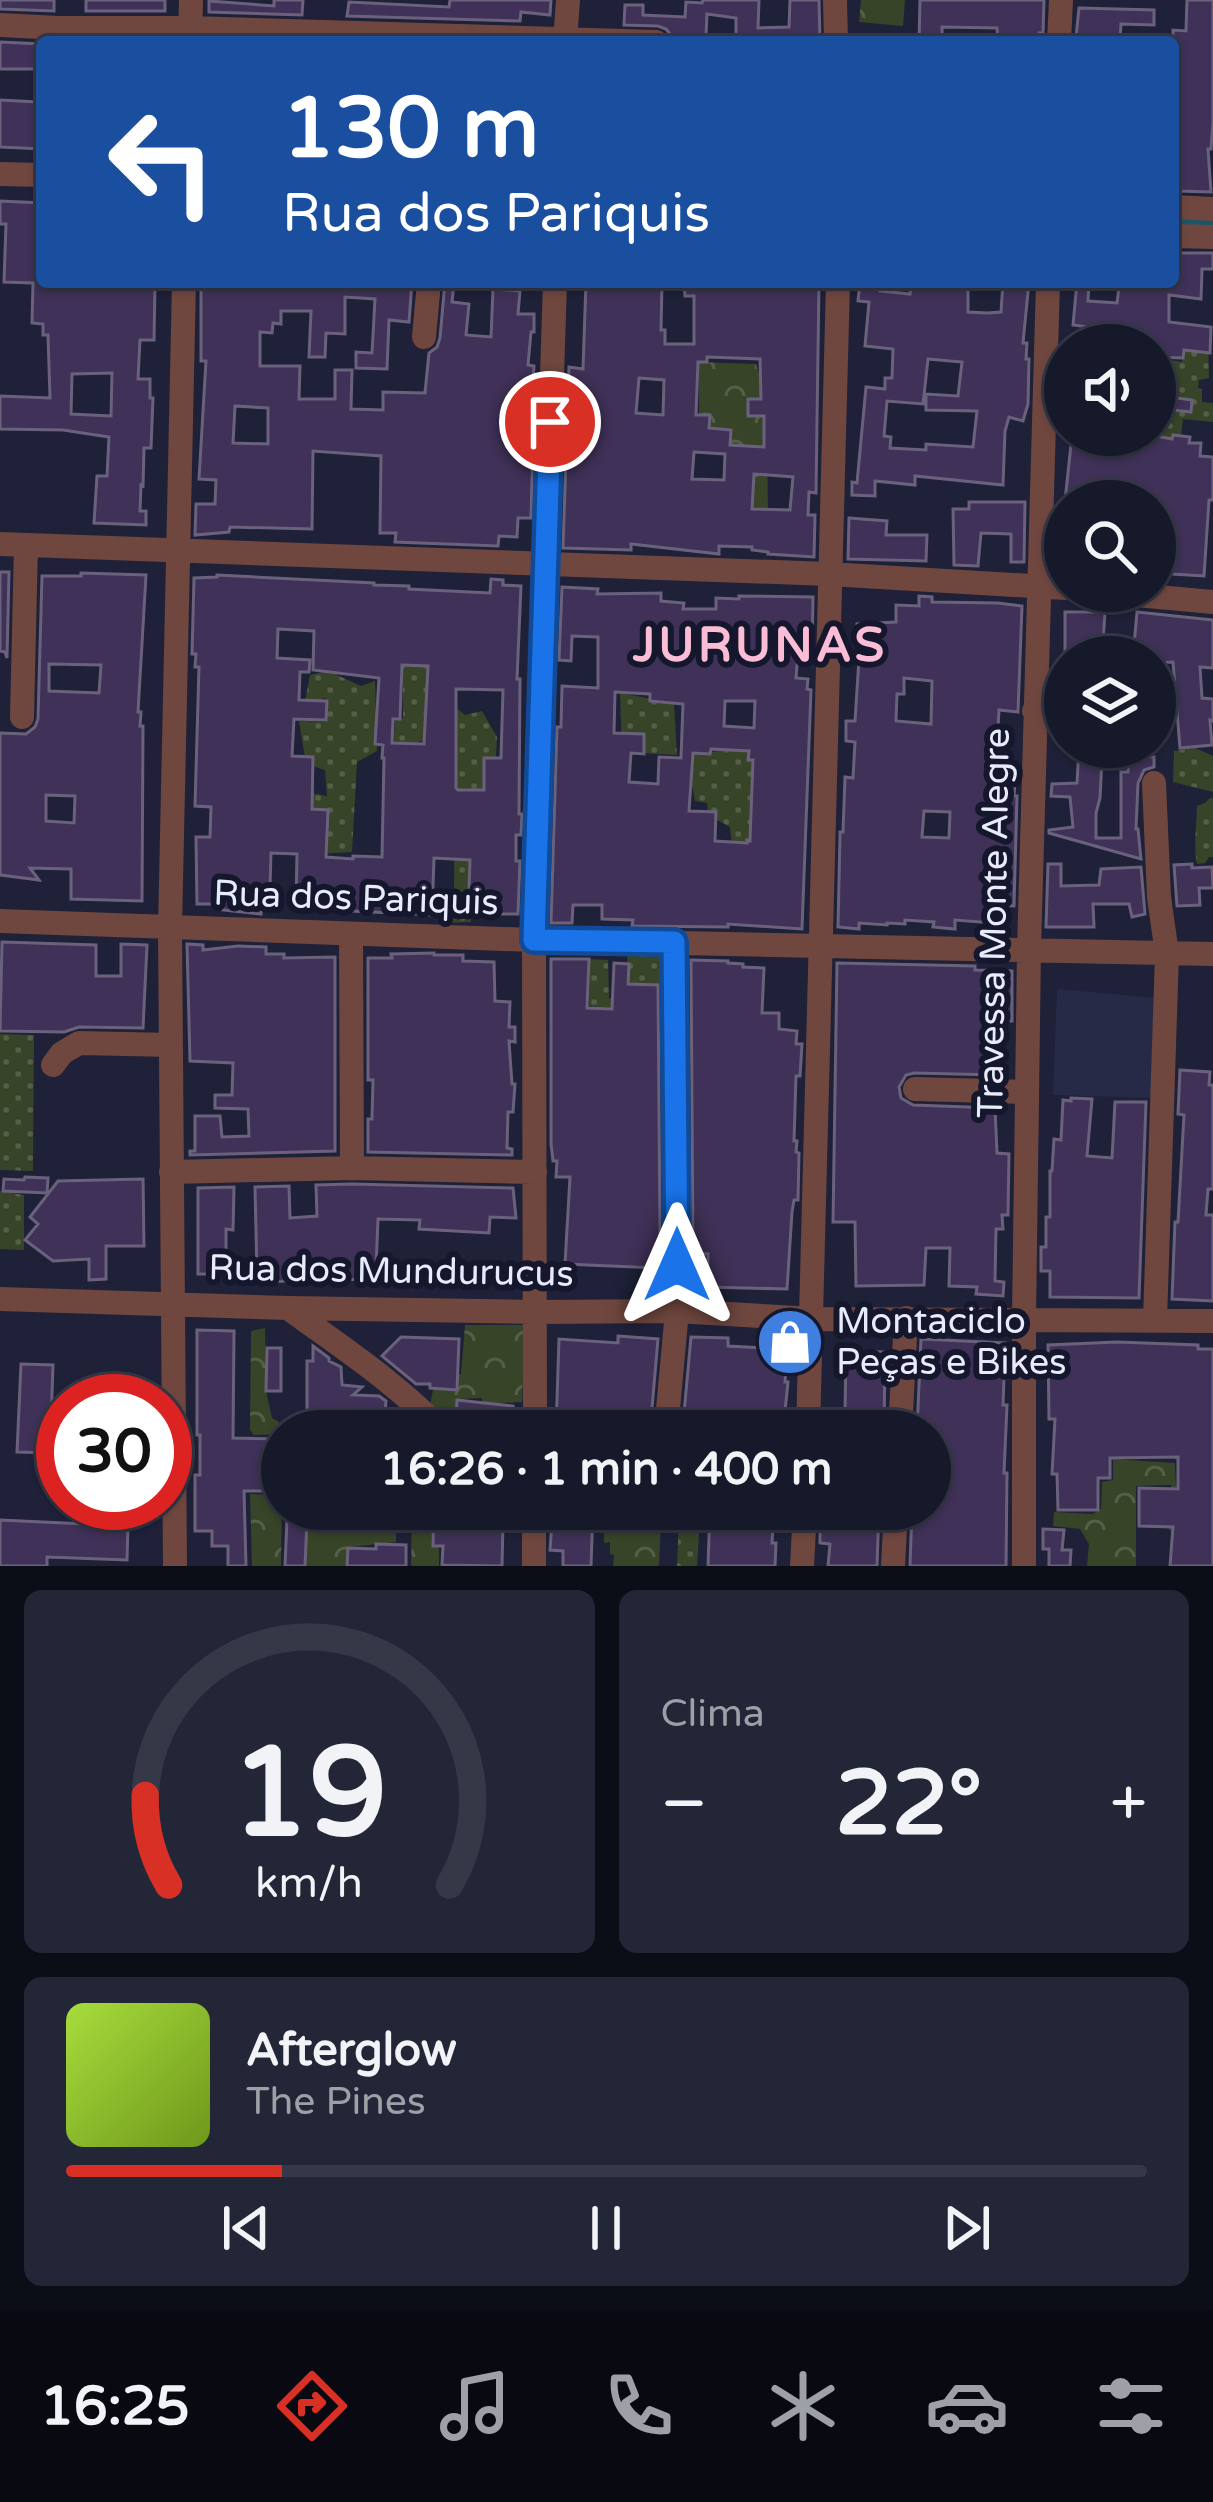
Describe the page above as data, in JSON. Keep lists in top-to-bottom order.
{
  "streets": {
    "street": ["Rua dos Pariquis", "Travessa Monte Alegre", "Rua dos Mundurucus"]
  },
  "crossings": [
    ["Rua dos Pariquis", "Travessa Monte Alegre"],
    ["Travessa Monte Alegre", "Rua dos Mundurucus"]
  ],
  "districts": ["JURUNAS"],
  "places": {
    "shop": ["Montaciclo Peças e Bikes"]
  },
  "page": {
    "turn": ["130 m", "Rua dos Pariquis"],
    "limit": "30",
    "trip": "16:26 · 1 min · 400 m",
    "tile": "Clima",
    "heat": ["−", "22°", "+"],
    "song": ["Afterglow", "The Pines"],
    "tabs": "16:25",
    "gauge": ["19", "km/h"]
  }
}
